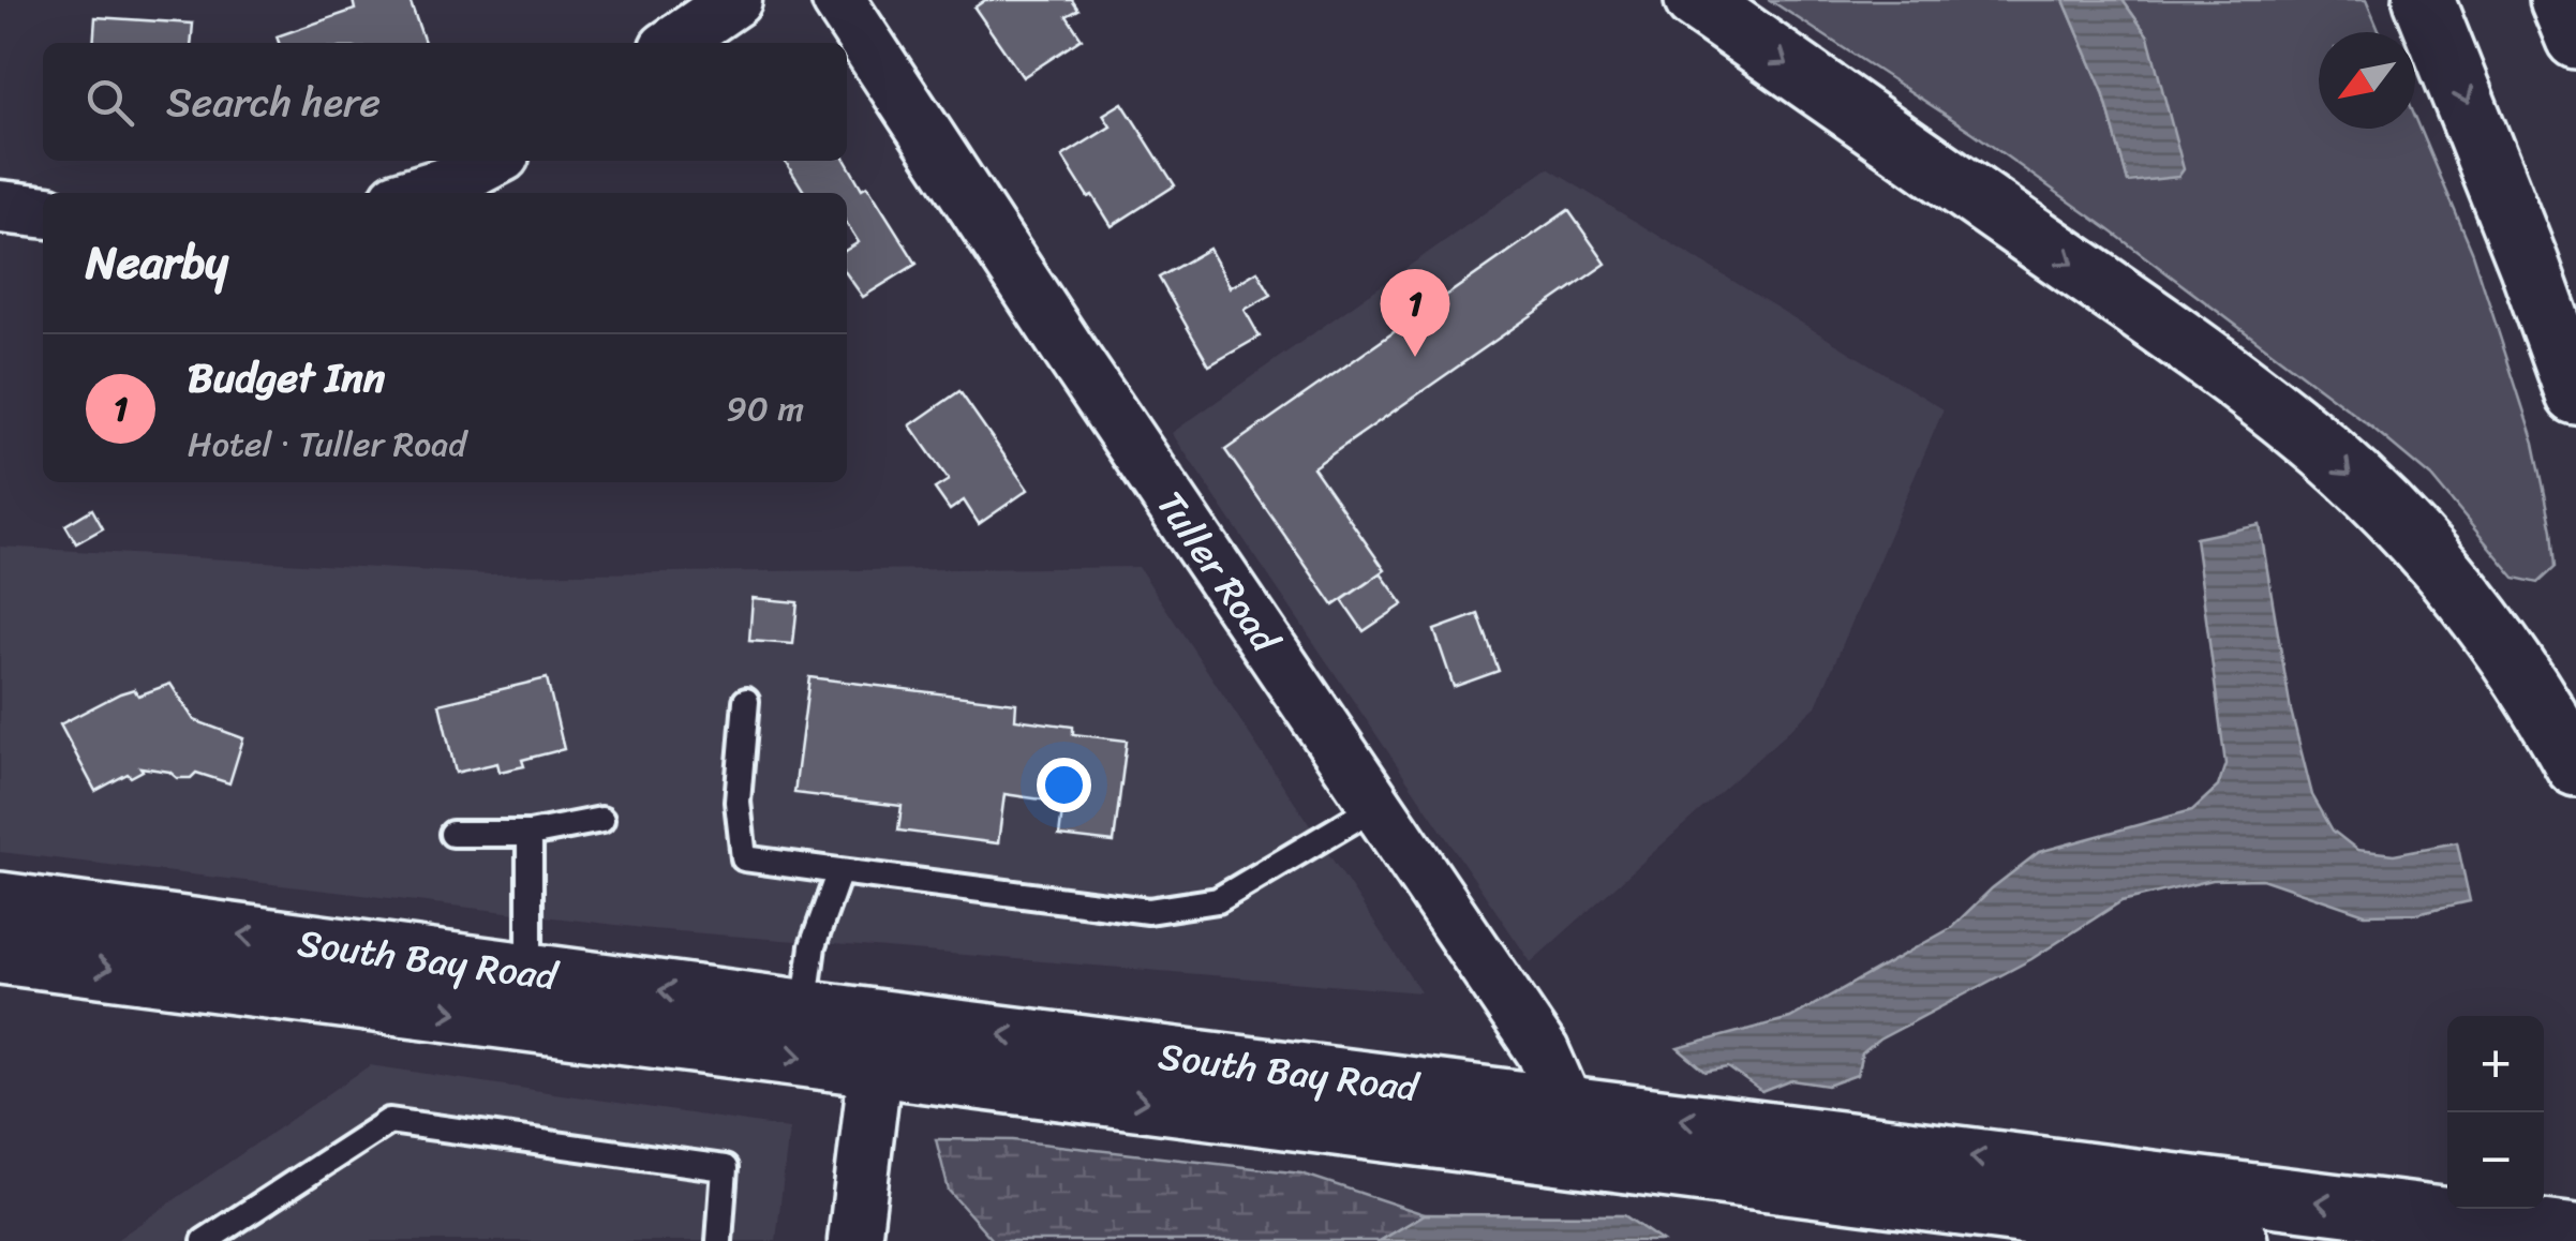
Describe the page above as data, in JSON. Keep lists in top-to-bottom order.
{
  "streets": {
    "main road": ["South Bay Road"],
    "street": ["Tuller Road"]
  },
  "crossings": [
    ["Tuller Road", "South Bay Road"]
  ],
  "north": "bottom left",
  "page": {
    "search": "Search here",
    "heading": "Nearby",
    "pins": "1",
    "list": [
      {
        "mark": "1",
        "name": "Budget Inn",
        "note": "Hotel · Tuller Road",
        "value": "90 m"
      }
    ],
    "map_buttons": ["+", "−"]
  }
}
